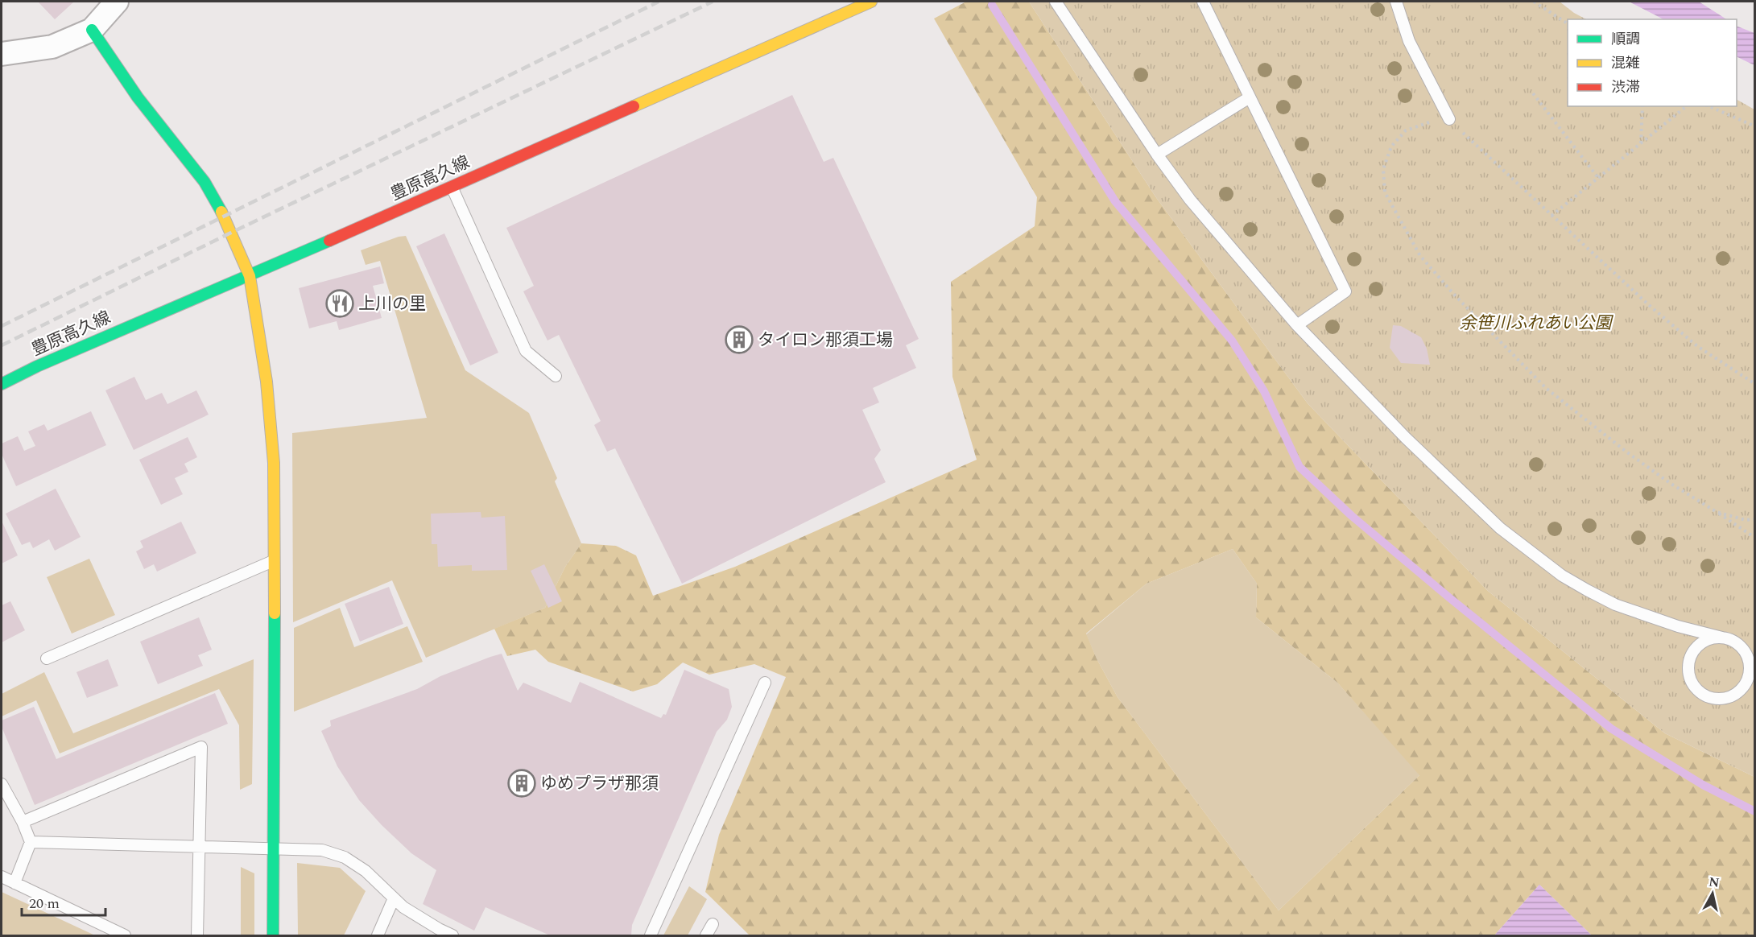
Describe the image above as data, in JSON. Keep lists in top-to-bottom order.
{
  "streets": {
    "street": ["豊原高久線"]
  },
  "parks": ["余笹川ふれあい公園"],
  "places": {
    "restaurant": ["上川の里"],
    "building": ["タイロン那須工場", "ゆめプラザ那須"]
  },
  "legend": ["順調", "混雑", "渋滞"],
  "scale_bar": "20 m",
  "north": "top"
}
